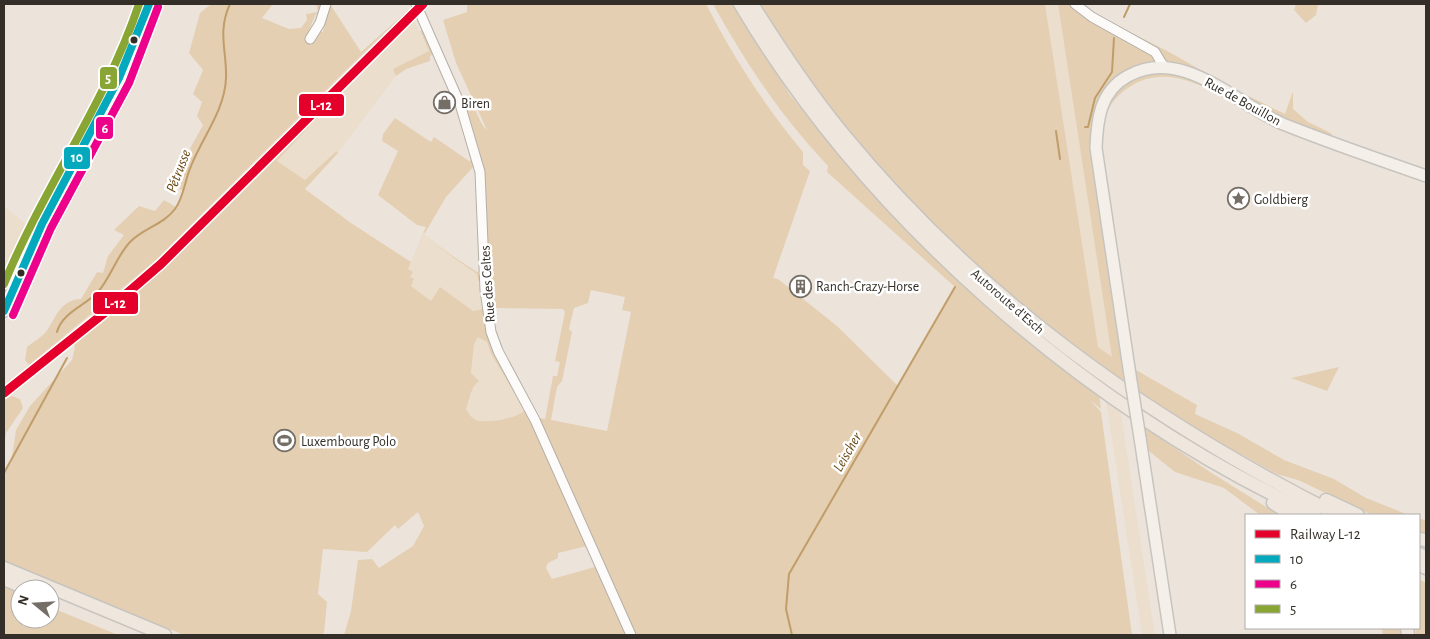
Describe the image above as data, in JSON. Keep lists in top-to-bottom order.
{
  "streets": {
    "highway": ["Autoroute d'Esch"],
    "main road": ["Rue de Bouillon"],
    "street": ["Rue des Celtes"]
  },
  "water": ["Pétrusse", "Leischer"],
  "places": {
    "shop": ["Biren"],
    "place": ["Goldbierg"],
    "building": ["Ranch-Crazy-Horse"],
    "sports": ["Luxembourg Polo"]
  },
  "lines": [
    "rail line L-12",
    "transit line 10",
    "transit line 5",
    "transit line 6"
  ],
  "legend": [
    "Railway L-12",
    "10",
    "6",
    "5"
  ],
  "north": "left"
}
